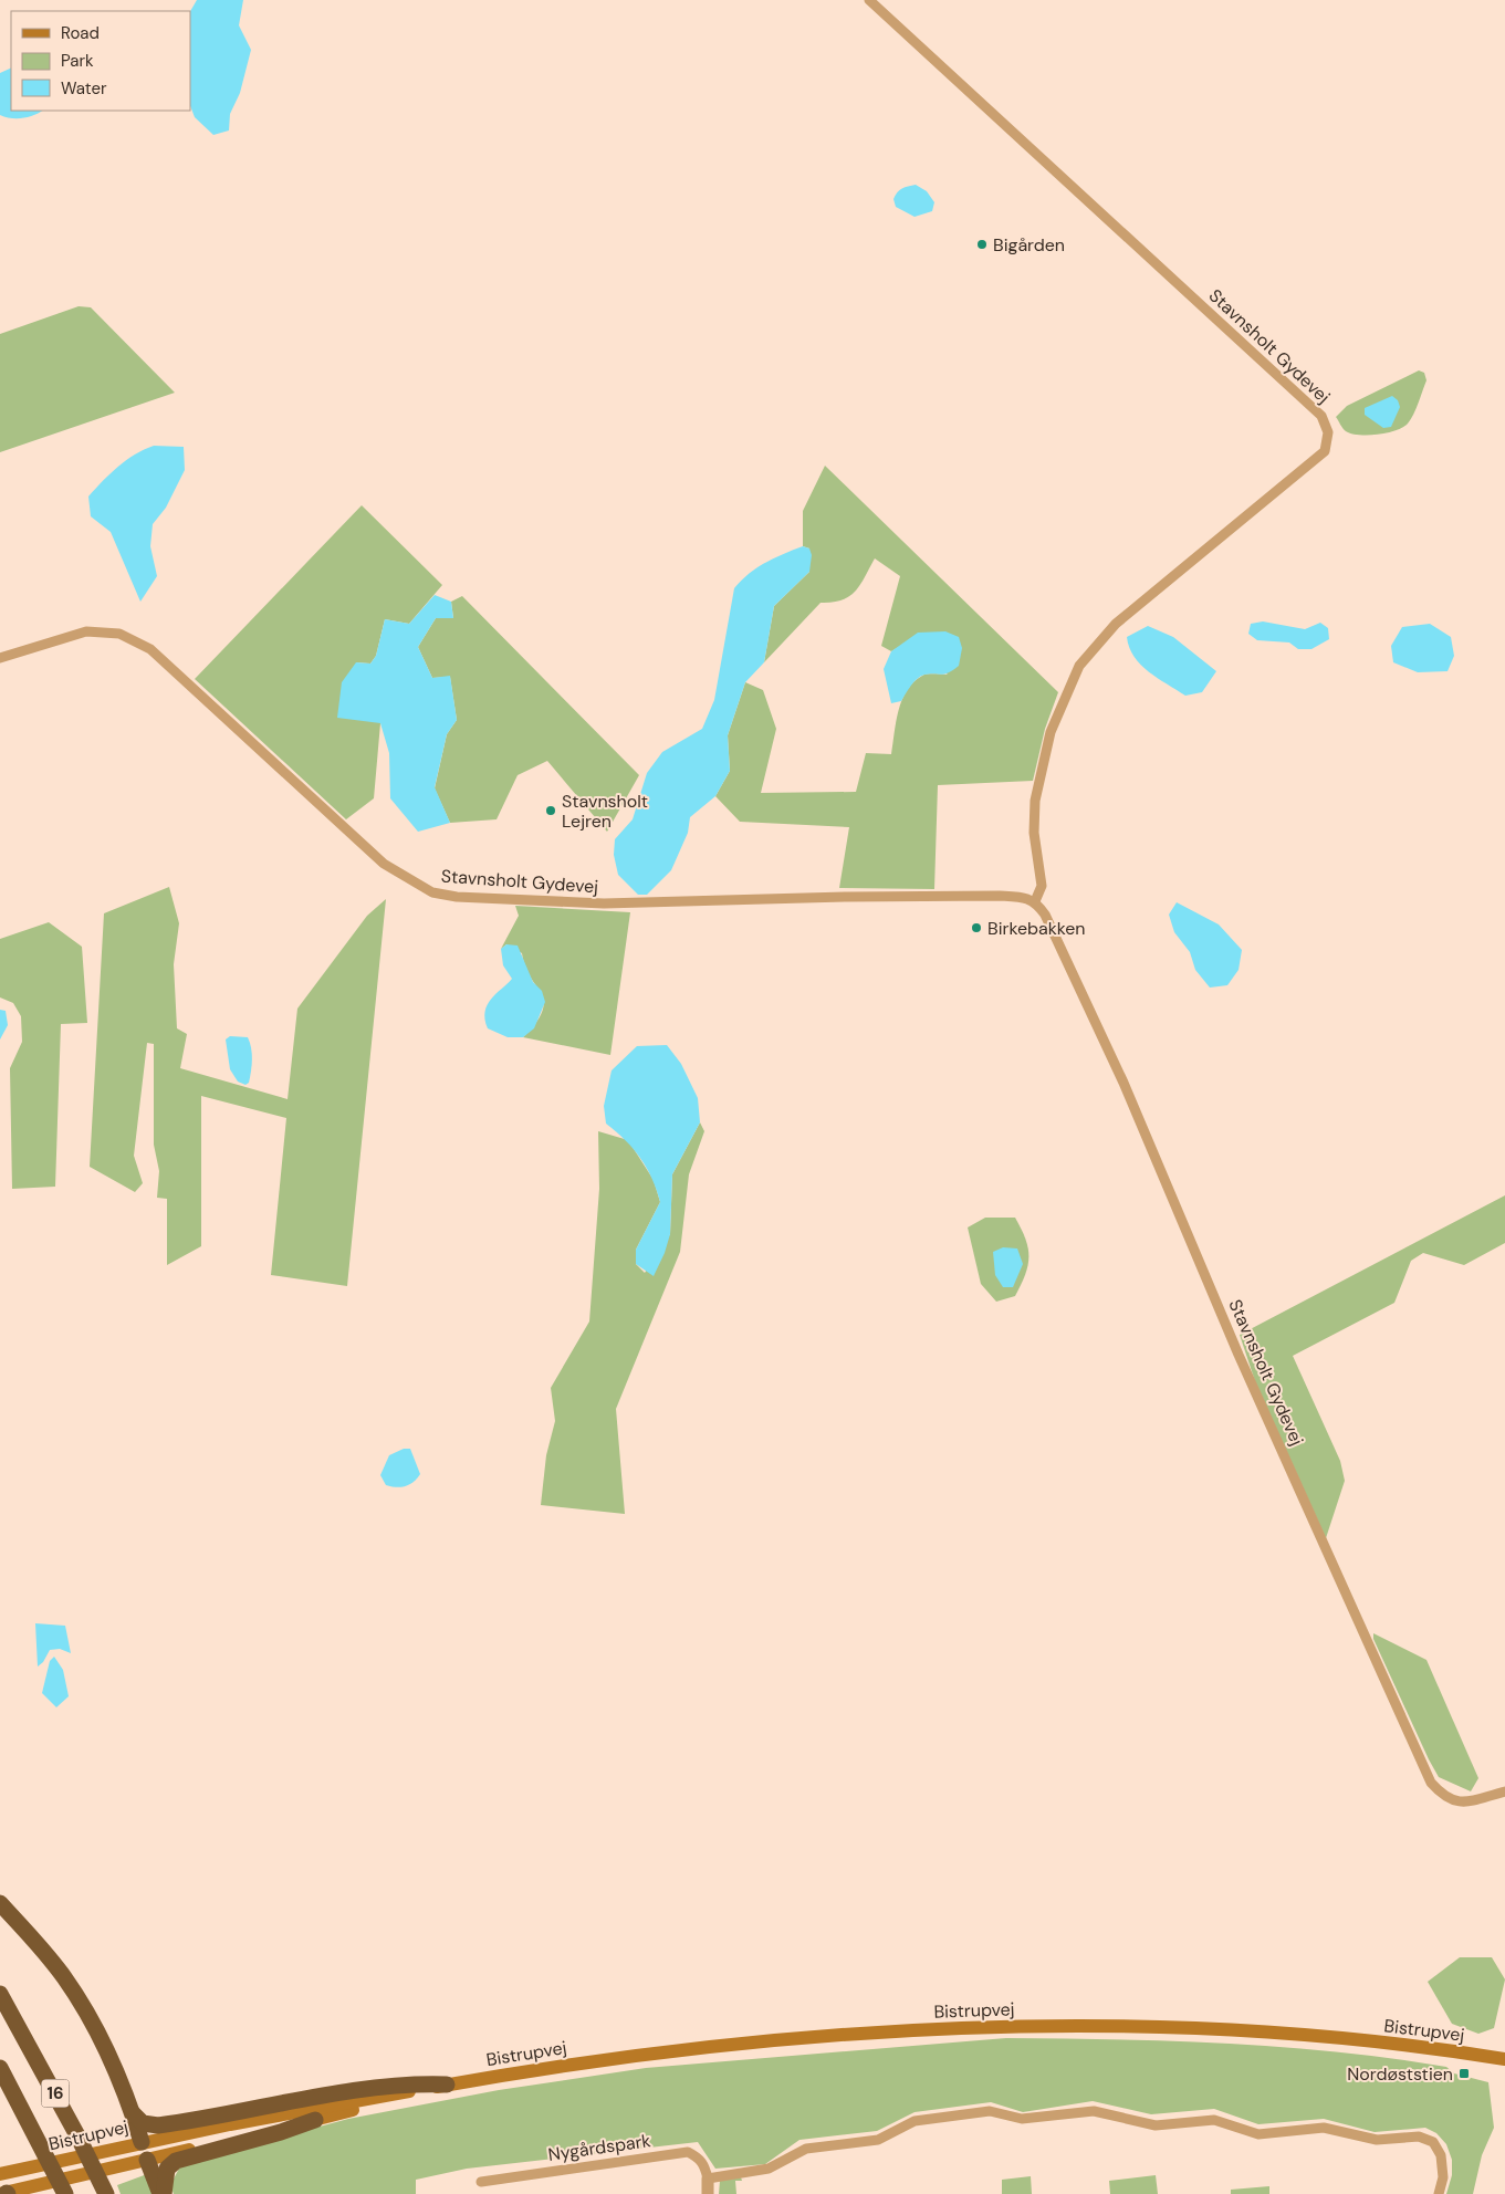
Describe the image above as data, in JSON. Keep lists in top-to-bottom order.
{
  "streets": {
    "highway": ["16"],
    "main road": ["Bistrupvej"],
    "street": ["Stavnsholt Gydevej", "Nygårdspark"]
  },
  "places": {
    "other": ["Bigården", "Stavnsholt Lejren", "Birkebakken"],
    "transit": ["Nordøststien"]
  },
  "legend": ["Road", "Park", "Water"]
}
